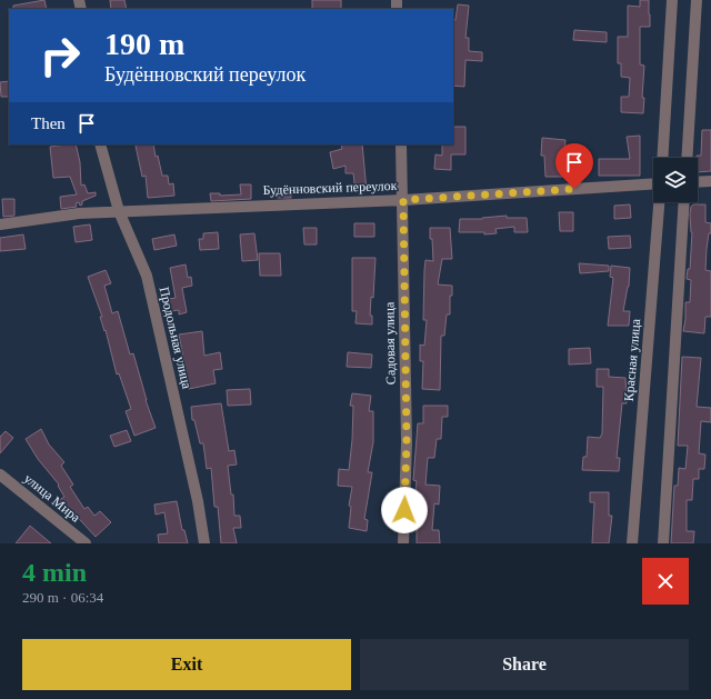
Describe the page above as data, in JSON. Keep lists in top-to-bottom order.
{
  "streets": {
    "street": [
      "Будённовский переулок",
      "Продольная улица",
      "Садовая улица",
      "Красная улица",
      "улица Мира"
    ]
  },
  "crossings": [
    ["Будённовский переулок", "Продольная улица"],
    ["Будённовский переулок", "Садовая улица"]
  ],
  "page": {
    "turn": ["190 m", "Будённовский переулок"],
    "then": "Then",
    "heading": ["4 min", "290 m · 06:34"],
    "buttons": ["Exit", "Share"]
  }
}
